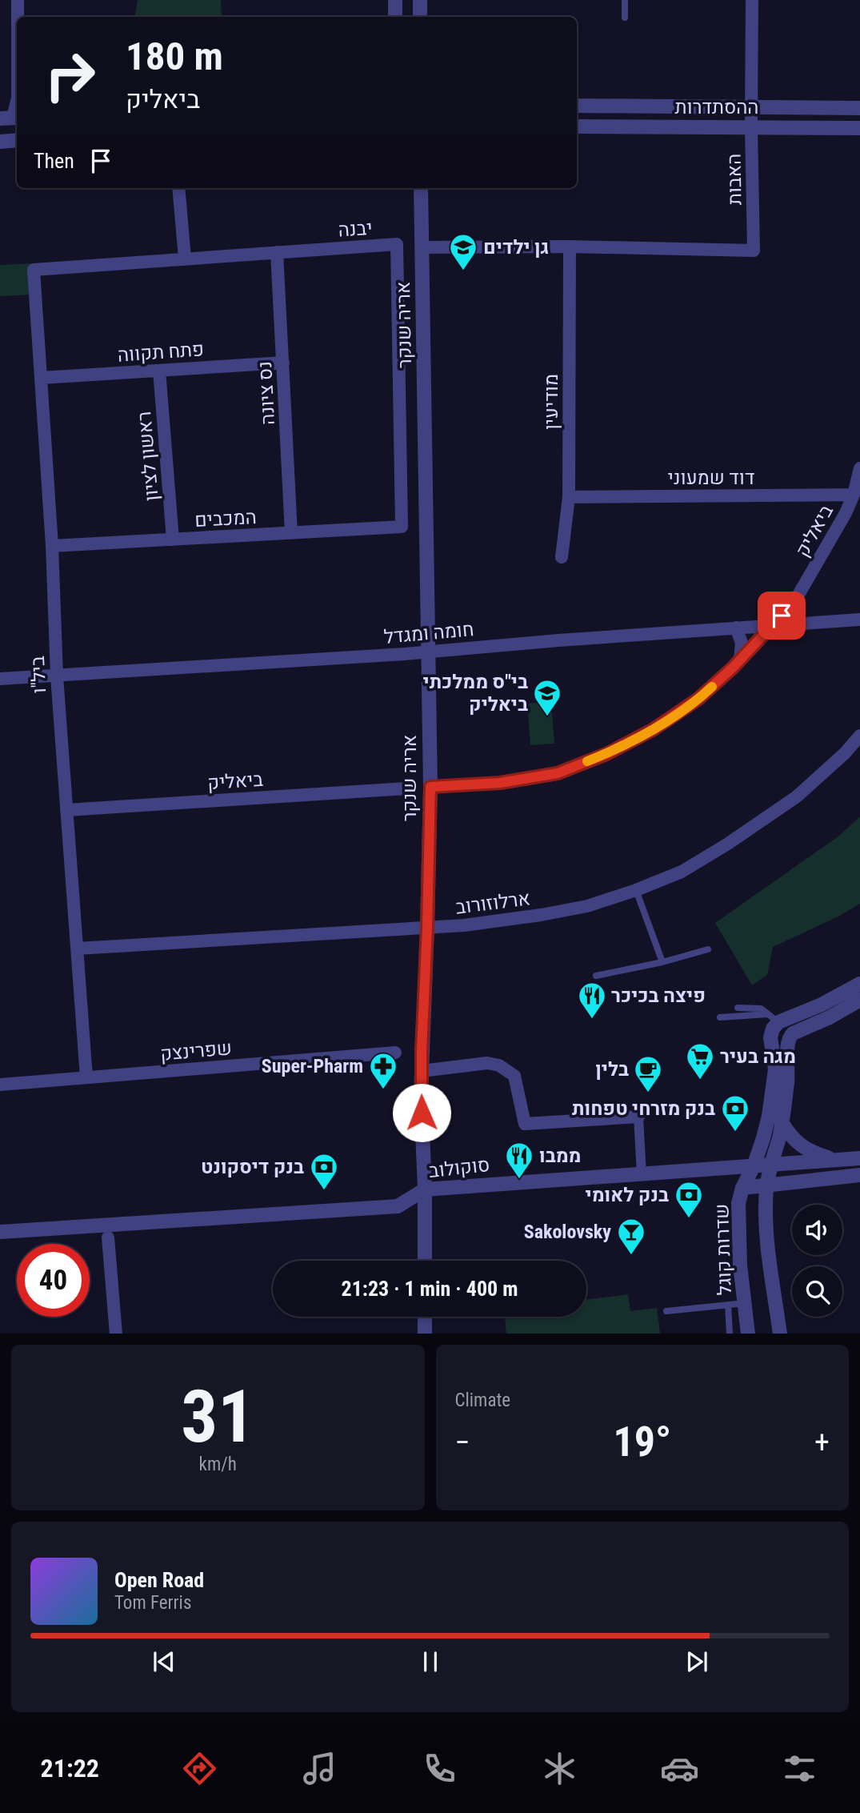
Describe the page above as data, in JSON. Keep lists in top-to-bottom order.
{
  "streets": {
    "street": [
      "ההסתדרות",
      "האבות",
      "יבנה",
      "אריה שנקר",
      "פתח תקווה",
      "נס ציונה",
      "מודיעין",
      "ראשון לציון",
      "דוד שמעוני",
      "המכבים",
      "ביאליק",
      "חומה ומגדל",
      "ביל\"ו",
      "ארלוזורוב",
      "שפרינצק",
      "סוקולוב",
      "שדרות קוגל"
    ]
  },
  "crossings": [
    ["ההסתדרות", "האבות"],
    ["האבות", "מודיעין"],
    ["יבנה", "נס ציונה"],
    ["יבנה", "המכבים"],
    ["יבנה", "ביל\"ו"],
    ["אריה שנקר", "ביאליק"],
    ["אריה שנקר", "חומה ומגדל"],
    ["אריה שנקר", "ארלוזורוב"],
    ["אריה שנקר", "סוקולוב"],
    ["פתח תקווה", "נס ציונה"],
    ["פתח תקווה", "ראשון לציון"],
    ["פתח תקווה", "ביל\"ו"],
    ["נס ציונה", "המכבים"],
    ["מודיעין", "דוד שמעוני"],
    ["ראשון לציון", "המכבים"],
    ["דוד שמעוני", "ביאליק"],
    ["המכבים", "ביל\"ו"],
    ["ביאליק", "חומה ומגדל"],
    ["ביאליק", "ביל\"ו"],
    ["חומה ומגדל", "ביל\"ו"],
    ["ביל\"ו", "ארלוזורוב"],
    ["ביל\"ו", "שפרינצק"],
    ["סוקולוב", "שדרות קוגל"]
  ],
  "places": {
    "school or university": ["גן ילדים", "בי\"ס ממלכתי ביאליק"],
    "restaurant": ["פיצה בכיכר", "ממבו"],
    "supermarket": ["מגה בעיר"],
    "pharmacy": ["Super-Pharm"],
    "cafe": ["בלין"],
    "bank": ["בנק מזרחי טפחות", "בנק דיסקונט", "בנק לאומי"],
    "bar": ["Sakolovsky"]
  },
  "page": {
    "turn": ["180 m", "ביאליק"],
    "then": "Then",
    "limit": "40",
    "trip": "21:23 · 1 min · 400 m",
    "tile": [
      ["31", "km/h"],
      "Climate"
    ],
    "heat": ["−", "19°", "+"],
    "song": ["Open Road", "Tom Ferris"],
    "tabs": "21:22"
  }
}
